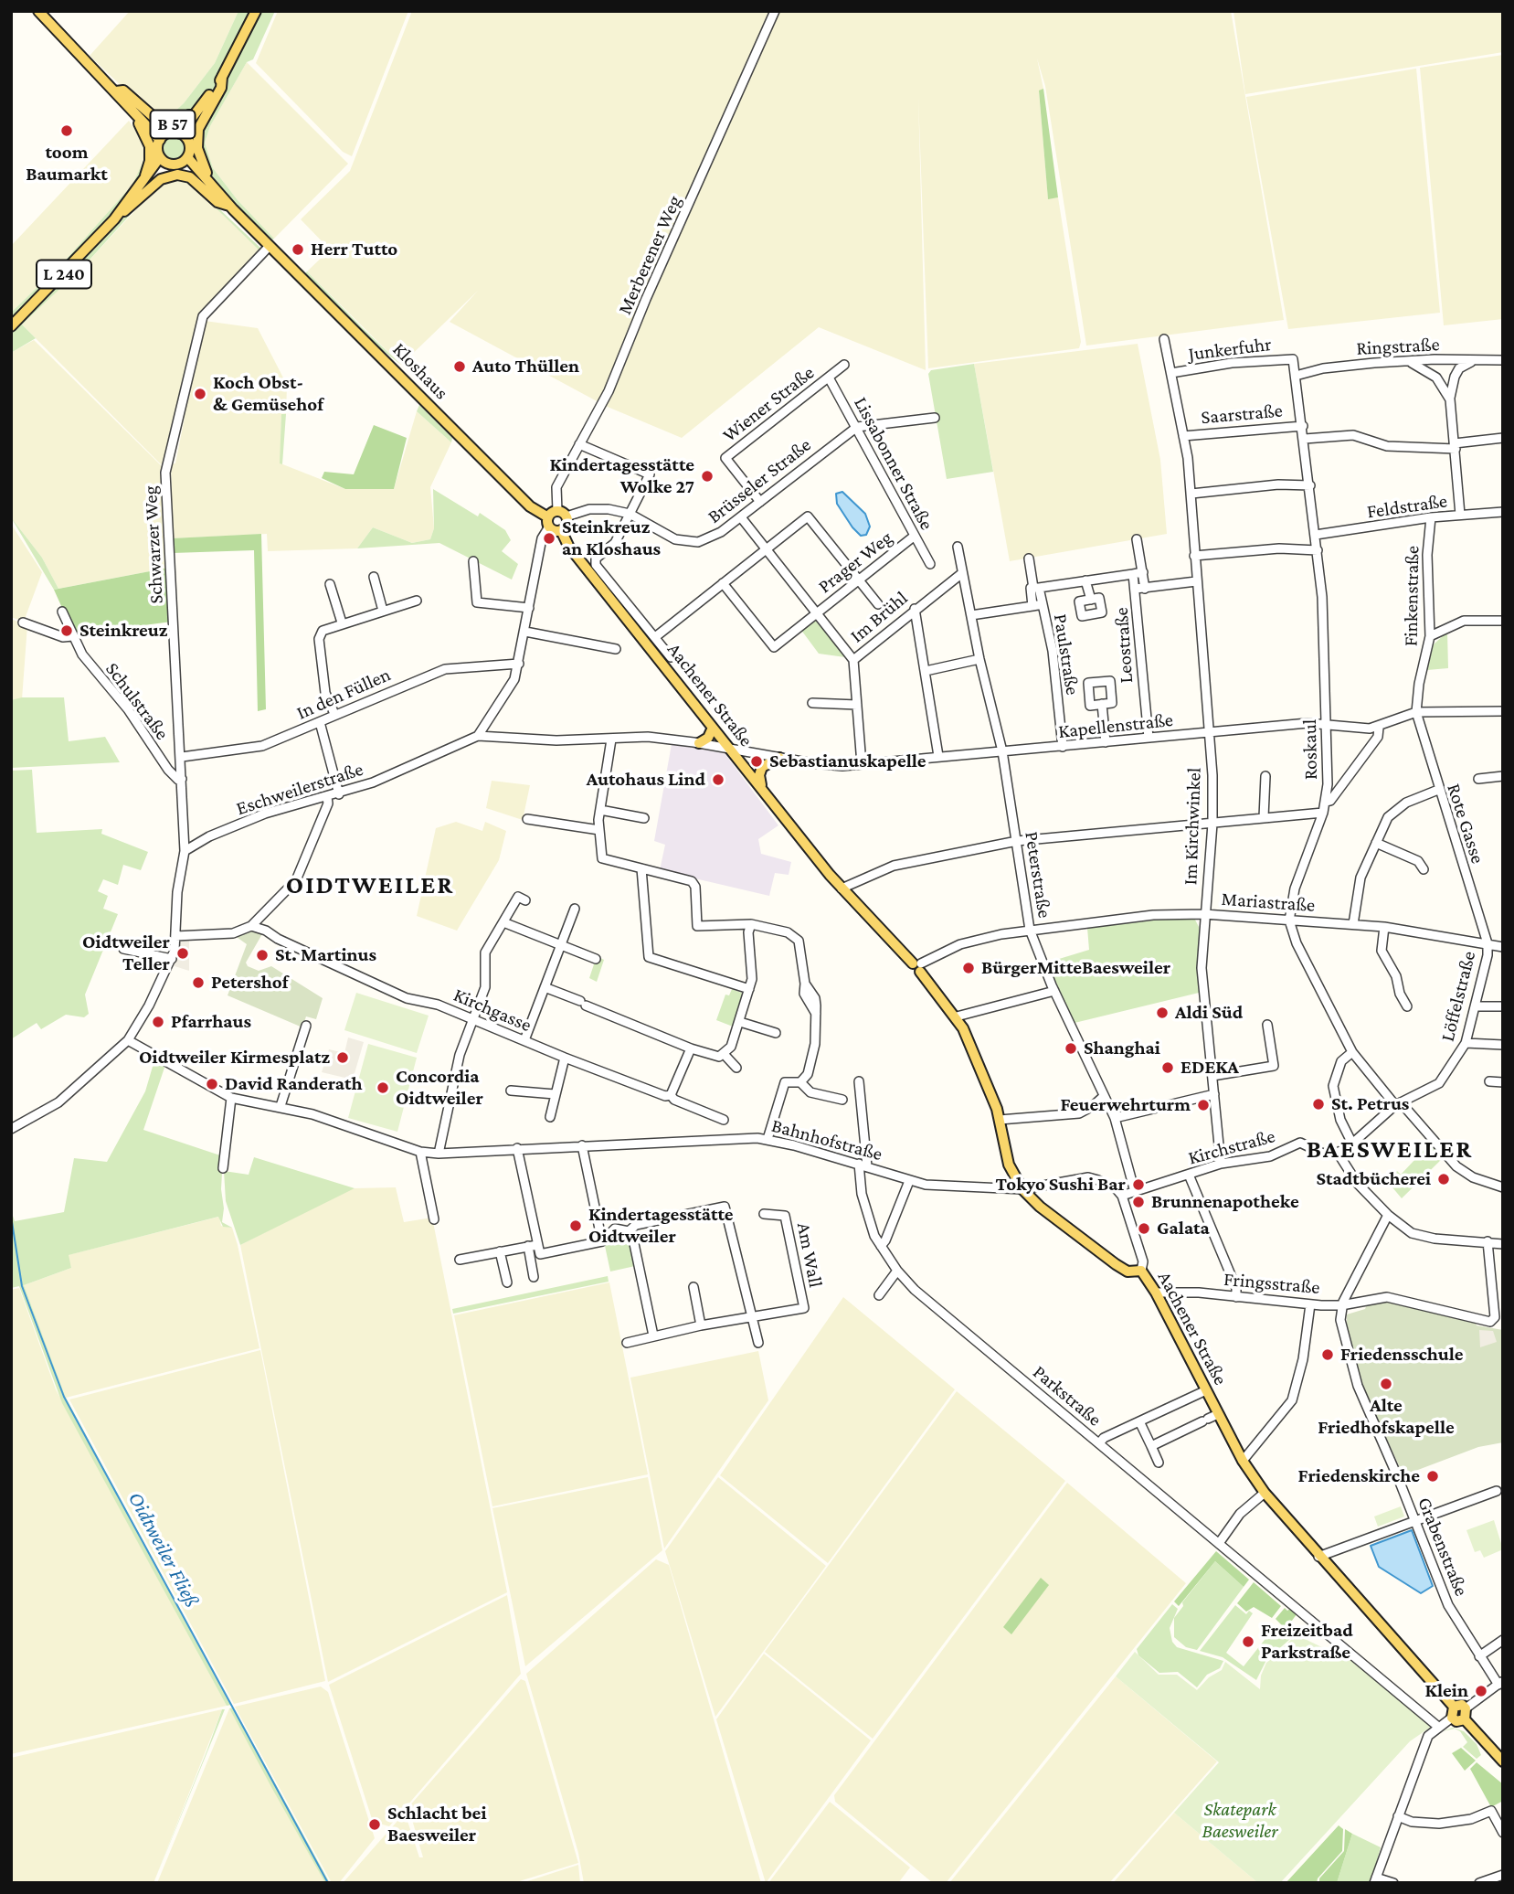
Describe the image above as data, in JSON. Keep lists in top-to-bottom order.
{
  "streets": {
    "main road": [
      "B 57",
      "L 240",
      "Kloshaus",
      "Aachener Straße"
    ],
    "street": [
      "Merberener Weg",
      "Ringstraße",
      "Junkerfuhr",
      "Wiener Straße",
      "Saarstraße",
      "Lissabonner Straße",
      "Brüsseler Straße",
      "Feldstraße",
      "Schwarzer Weg",
      "Prager Weg",
      "Finkenstraße",
      "Im Brühl",
      "Leostraße",
      "Paulstraße",
      "In den Füllen",
      "Schulstraße",
      "Kapellenstraße",
      "Roskaul",
      "Eschweilerstraße",
      "Rote Gasse",
      "Im Kirchwinkel",
      "Peterstraße",
      "Mariastraße",
      "Löffelstraße",
      "Kirchgasse",
      "Bahnhofstraße",
      "Kirchstraße",
      "Am Wall",
      "Fringsstraße",
      "Parkstraße",
      "Grabenstraße"
    ]
  },
  "crossings": [
    ["B 57", "L 240"],
    ["Merberener Weg", "Brüsseler Straße"],
    ["Ringstraße", "Roskaul"],
    ["Junkerfuhr", "Roskaul"],
    ["Junkerfuhr", "Im Kirchwinkel"],
    ["Kloshaus", "Schwarzer Weg"],
    ["Wiener Straße", "Lissabonner Straße"],
    ["Wiener Straße", "Brüsseler Straße"],
    ["Saarstraße", "Roskaul"],
    ["Saarstraße", "Im Kirchwinkel"],
    ["Lissabonner Straße", "Brüsseler Straße"],
    ["Lissabonner Straße", "Prager Weg"],
    ["Feldstraße", "Finkenstraße"],
    ["Feldstraße", "Roskaul"],
    ["Schwarzer Weg", "In den Füllen"],
    ["Schwarzer Weg", "Schulstraße"],
    ["Finkenstraße", "Kapellenstraße"],
    ["Finkenstraße", "Rote Gasse"],
    ["Im Brühl", "Kapellenstraße"],
    ["Im Brühl", "Peterstraße"],
    ["Leostraße", "Kapellenstraße"],
    ["Leostraße", "Im Kirchwinkel"],
    ["Paulstraße", "Kapellenstraße"],
    ["Paulstraße", "Peterstraße"],
    ["In den Füllen", "Schulstraße"],
    ["Aachener Straße", "Kapellenstraße"],
    ["Aachener Straße", "Eschweilerstraße"],
    ["Aachener Straße", "Mariastraße"],
    ["Aachener Straße", "Bahnhofstraße"],
    ["Aachener Straße", "Fringsstraße"],
    ["Schulstraße", "Eschweilerstraße"],
    ["Kapellenstraße", "Roskaul"],
    ["Kapellenstraße", "Eschweilerstraße"],
    ["Kapellenstraße", "Rote Gasse"],
    ["Kapellenstraße", "Im Kirchwinkel"],
    ["Kapellenstraße", "Peterstraße"],
    ["Roskaul", "Mariastraße"],
    ["Roskaul", "Löffelstraße"],
    ["Rote Gasse", "Mariastraße"],
    ["Rote Gasse", "Löffelstraße"],
    ["Im Kirchwinkel", "Mariastraße"],
    ["Im Kirchwinkel", "Kirchstraße"],
    ["Peterstraße", "Mariastraße"],
    ["Peterstraße", "Kirchstraße"],
    ["Mariastraße", "Löffelstraße"],
    ["Bahnhofstraße", "Parkstraße"],
    ["Fringsstraße", "Grabenstraße"]
  ],
  "districts": ["OIDTWEILER", "BAESWEILER"],
  "water": ["Oidtweiler Fließ"],
  "parks": ["Skatepark Baesweiler"],
  "places": [
    "toom Baumarkt",
    "Herr Tutto",
    "Auto Thüllen",
    "Koch Obst- & Gemüsehof",
    "Kindertagesstätte Wolke 27",
    "Steinkreuz an Kloshaus",
    "Steinkreuz",
    "Sebastianuskapelle",
    "Autohaus Lind",
    "Oidtweiler Teller",
    "St. Martinus",
    "BürgerMitteBaesweiler",
    "Petershof",
    "Aldi Süd",
    "Pfarrhaus",
    "Shanghai",
    "Oidtweiler Kirmesplatz",
    "EDEKA",
    "David Randerath",
    "Concordia Oidtweiler",
    "St. Petrus",
    "Feuerwehrturm",
    "Stadtbücherei",
    "Tokyo Sushi Bar",
    "Brunnenapotheke",
    "Kindertagesstätte Oidtweiler",
    "Galata",
    "Friedensschule",
    "Alte Friedhofskapelle",
    "Friedenskirche",
    "Freizeitbad Parkstraße",
    "Klein",
    "Schlacht bei Baesweiler"
  ]
}
